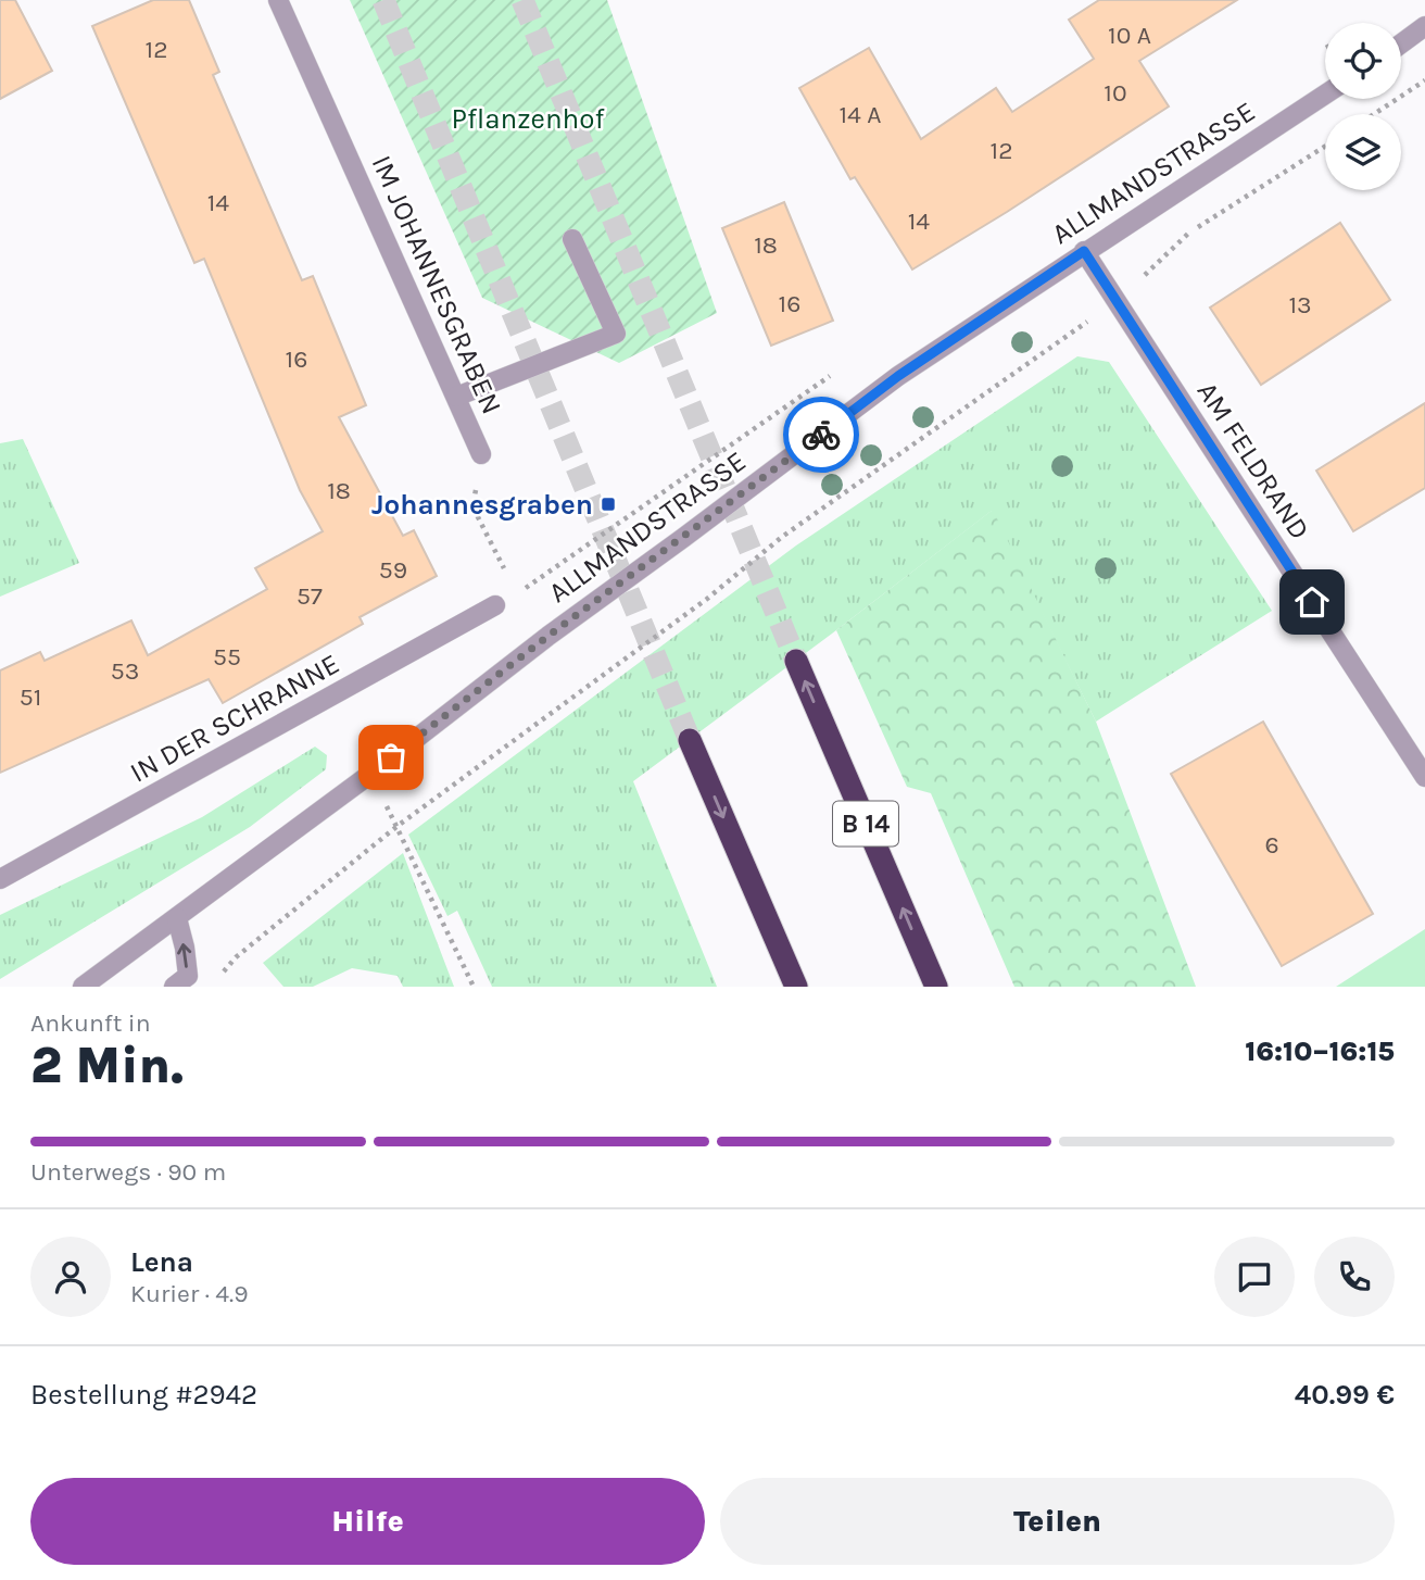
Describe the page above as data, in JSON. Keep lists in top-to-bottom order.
{
  "streets": {
    "highway": ["B 14"],
    "street": [
      "ALLMANDSTRASSE",
      "IM JOHANNESGRABEN",
      "AM FELDRAND",
      "IN DER SCHRANNE"
    ]
  },
  "crossings": [
    ["ALLMANDSTRASSE", "AM FELDRAND"]
  ],
  "parks": ["Pflanzenhof"],
  "places": {
    "transit": ["Johannesgraben"]
  },
  "house_numbers": [
    "10 A",
    "12",
    "10",
    "14 A",
    "12",
    "14",
    "14",
    "18",
    "16",
    "13",
    "16",
    "18",
    "59",
    "57",
    "55",
    "53",
    "51",
    "6"
  ],
  "page": {
    "heading": ["2 Min.", "Ankunft in", "16:10–16:15"],
    "panel": [
      "Lena",
      "Kurier · 4.9",
      "Bestellung #2942",
      "40.99 €"
    ],
    "bar": "Unterwegs · 90 m",
    "buttons": ["Hilfe", "Teilen"]
  }
}
